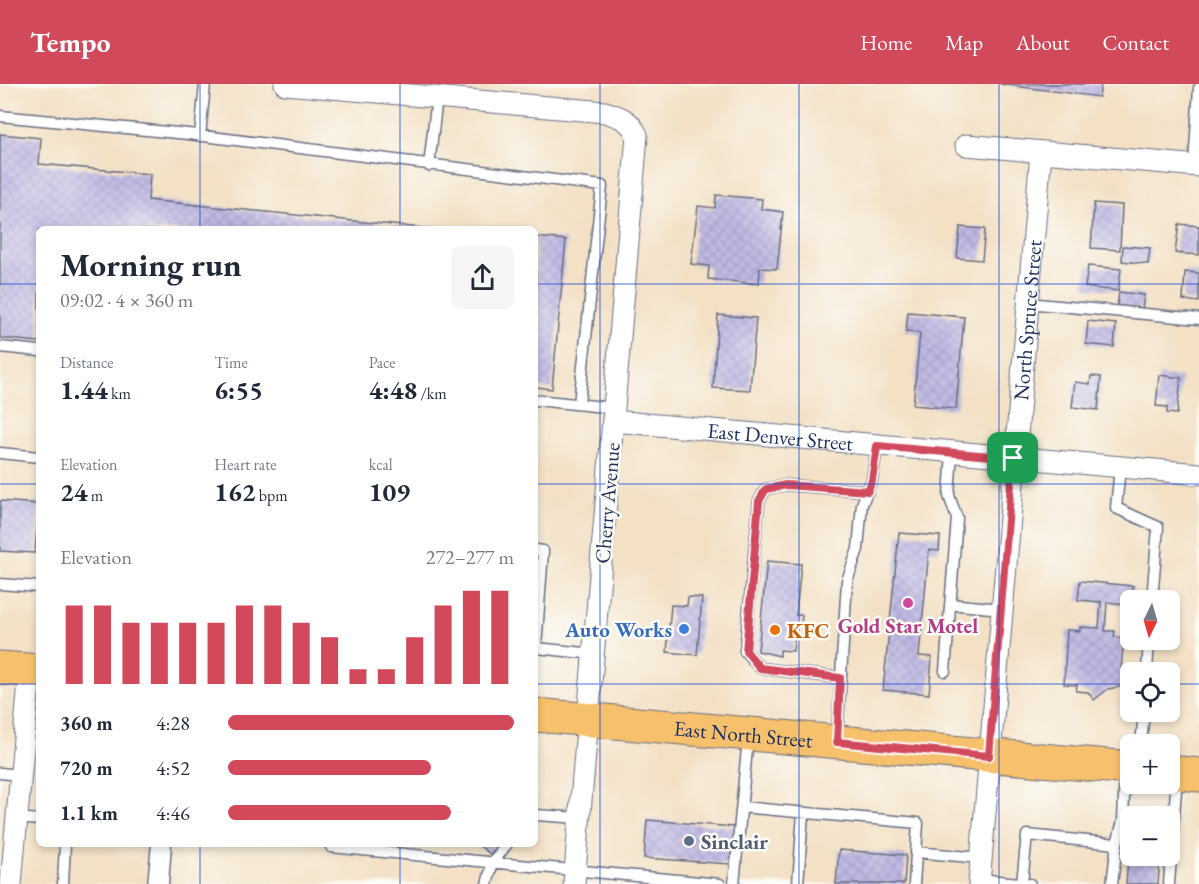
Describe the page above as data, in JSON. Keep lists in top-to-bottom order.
{
  "streets": {
    "main road": ["East North Street"],
    "street": ["North Spruce Street", "East Denver Street", "Cherry Avenue"]
  },
  "crossings": [
    ["North Spruce Street", "East Denver Street"],
    ["North Spruce Street", "East North Street"],
    ["East Denver Street", "Cherry Avenue"],
    ["Cherry Avenue", "East North Street"]
  ],
  "places": [
    "Gold Star Motel",
    "Auto Works",
    "KFC",
    "Sinclair"
  ],
  "north": "bottom",
  "page": {
    "header": "Tempo",
    "nav": [
      "Home",
      "Map",
      "About",
      "Contact"
    ],
    "heading": ["Morning run", "09:02 · 4 × 360 m"],
    "stats": [
      ["Distance", "1.44 km"],
      ["Time", "6:55"],
      ["Pace", "4:48 /km"],
      ["Elevation", "24 m"],
      ["Heart rate", "162 bpm"],
      ["kcal", "109"]
    ],
    "chart": ["Elevation", "272–277 m"],
    "map_buttons": ["+", "−"],
    "list": [
      {
        "name": "360 m",
        "note": "4:28"
      },
      {
        "name": "720 m",
        "note": "4:52"
      },
      {
        "name": "1.1 km",
        "note": "4:46"
      }
    ]
  }
}
